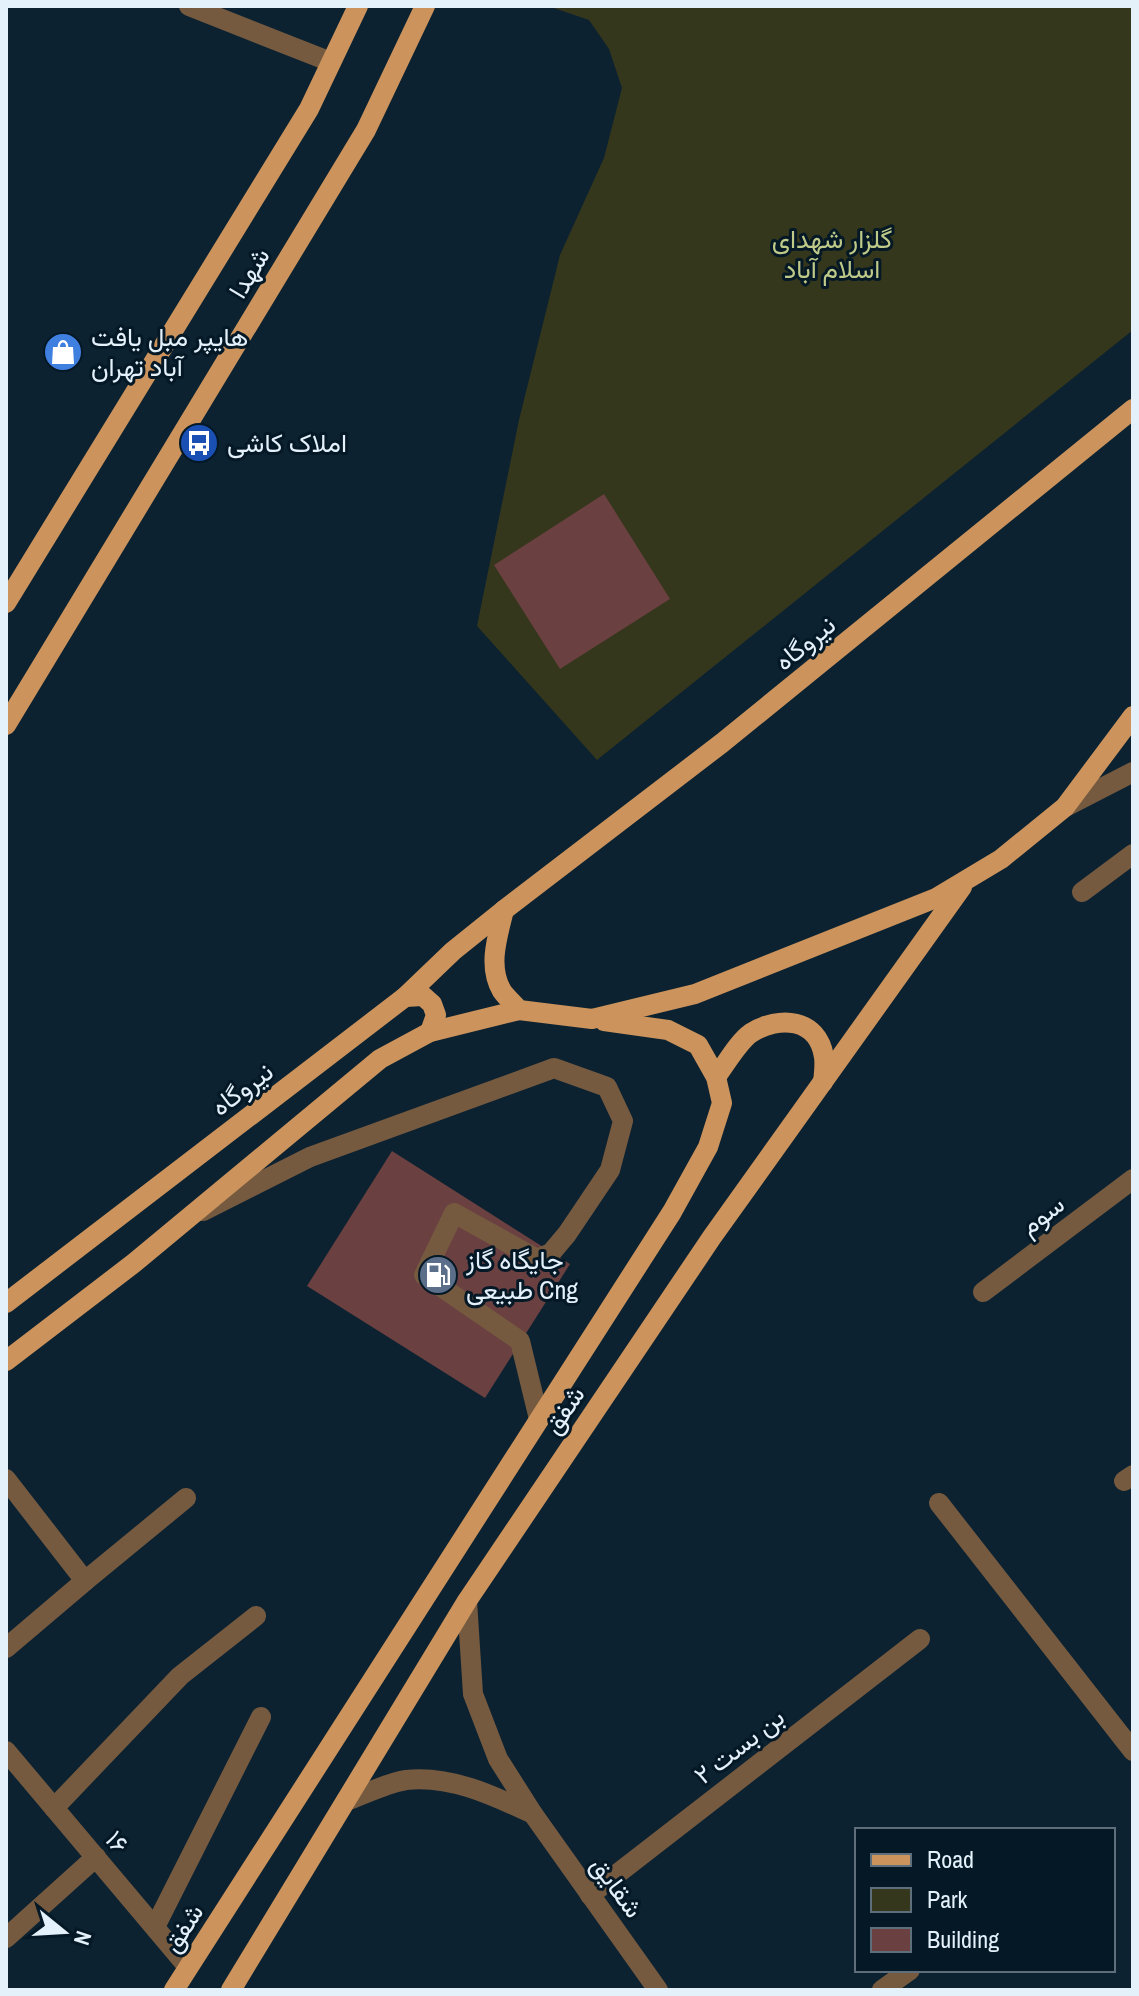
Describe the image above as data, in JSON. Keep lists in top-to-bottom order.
{
  "streets": {
    "main road": ["شهدا", "نیروگاه", "شفق"],
    "street": [
      "سوم",
      "بن بست ۲",
      "۱۶",
      "شقایق"
    ]
  },
  "crossings": [
    ["شفق", "۱۶"],
    ["شفق", "شقایق"],
    ["بن بست ۲", "شقایق"]
  ],
  "parks": ["گلزار شهدای اسلام آباد"],
  "places": {
    "shop": ["هایپر مبل یافت آباد تهران"],
    "bus stop": ["املاک کاشی"],
    "fuel station": ["جایگاه گاز طبیعی Cng"]
  },
  "legend": ["Road", "Park", "Building"],
  "north": "right"
}
